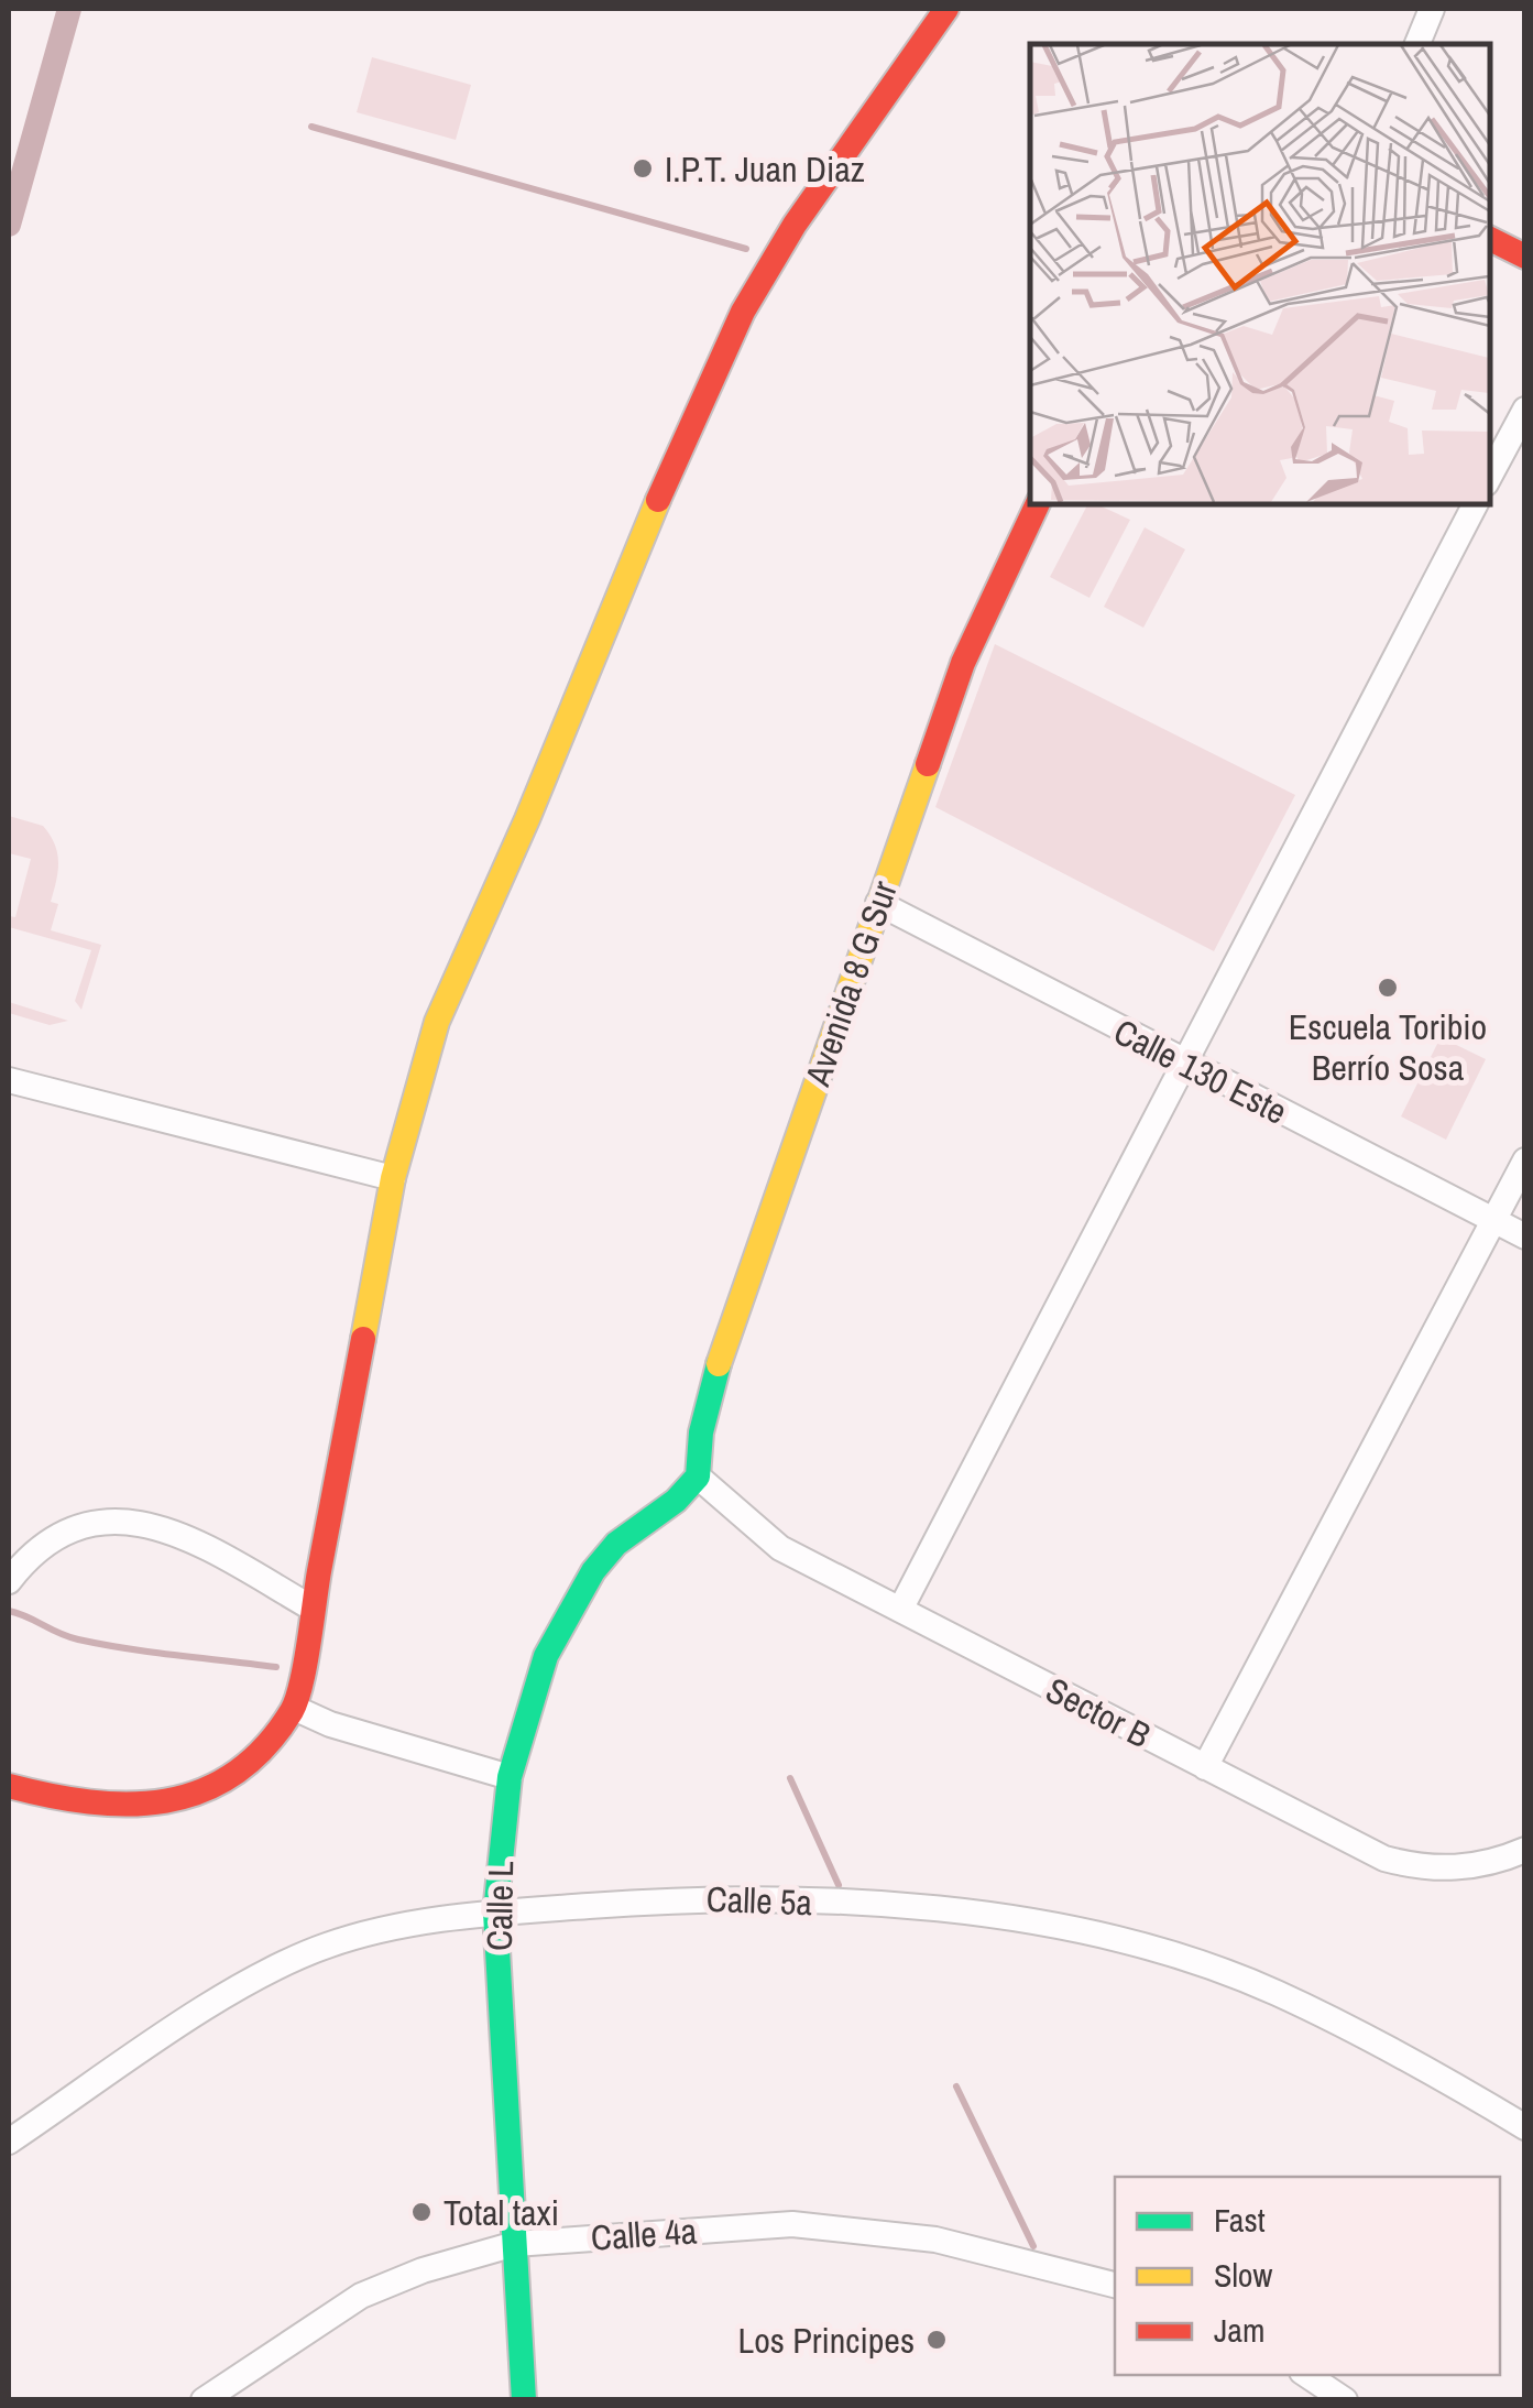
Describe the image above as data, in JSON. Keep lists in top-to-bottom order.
{
  "streets": {
    "street": [
      "Avenida 8 G Sur",
      "Calle 130 Este",
      "Sector B",
      "Calle 5a",
      "Calle L",
      "Calle 4a"
    ]
  },
  "crossings": [
    ["Avenida 8 G Sur", "Calle 130 Este"],
    ["Avenida 8 G Sur", "Sector B"],
    ["Avenida 8 G Sur", "Calle L"],
    ["Sector B", "Calle L"],
    ["Calle 5a", "Calle L"],
    ["Calle L", "Calle 4a"]
  ],
  "places": [
    "I.P.T. Juan Diaz",
    "Escuela Toribio Berrío Sosa",
    "Total taxi",
    "Los Principes"
  ],
  "legend": ["Fast", "Slow", "Jam"]
}
